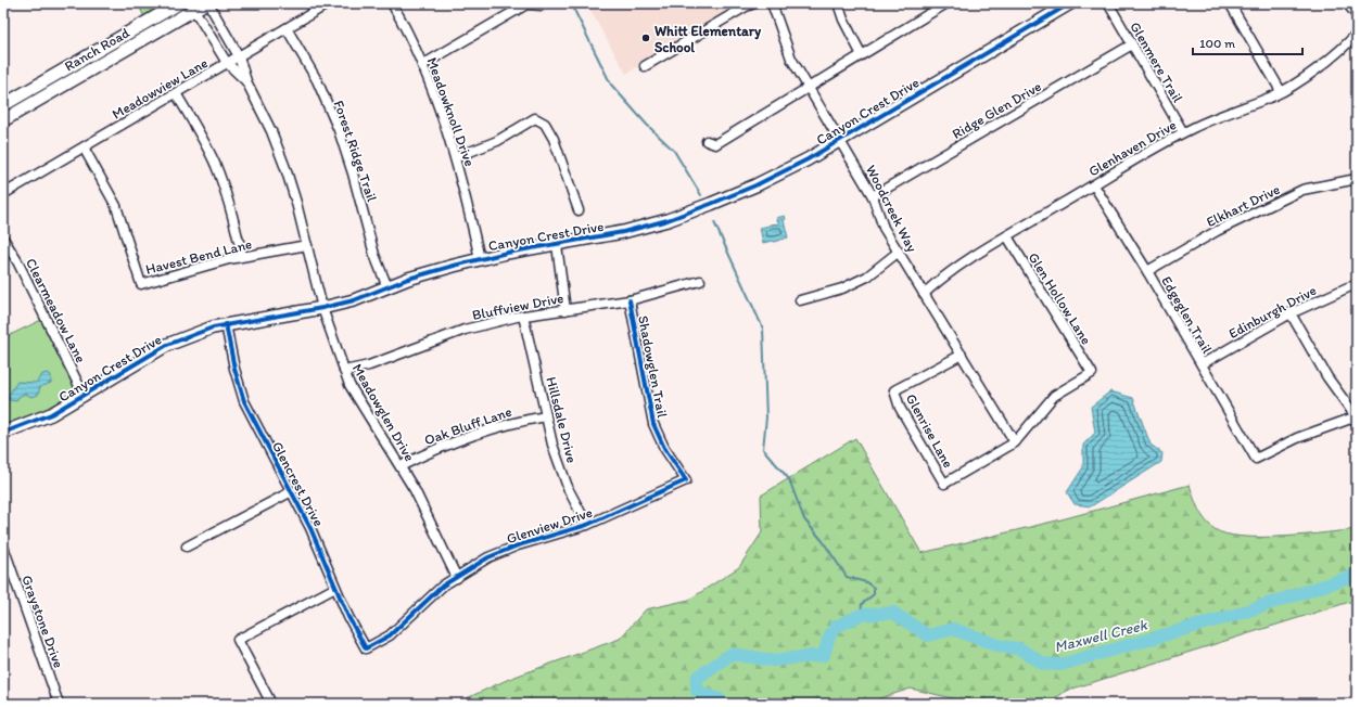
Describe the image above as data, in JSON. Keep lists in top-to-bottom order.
{
  "streets": {
    "street": [
      "Ranch Road",
      "Glenmere Trail",
      "Meadowview Lane",
      "Ridge Glen Drive",
      "Canyon Crest Drive",
      "Meadowknoll Drive",
      "Glenhaven Drive",
      "Forest Ridge Trail",
      "Elkhart Drive",
      "Woodcreek Way",
      "Havest Bend Lane",
      "Glen Hollow Lane",
      "Bluffview Drive",
      "Clearmeadow Lane",
      "Edinburgh Drive",
      "Edgeglen Trail",
      "Shadowglen Trail",
      "Meadowglen Drive",
      "Hillsdale Drive",
      "Oak Bluff Lane",
      "Glenrise Lane",
      "Glencrest Drive",
      "Glenview Drive",
      "Graystone Drive"
    ]
  },
  "crossings": [
    ["Ranch Road", "Meadowglen Drive"],
    ["Glenmere Trail", "Ridge Glen Drive"],
    ["Glenmere Trail", "Glenhaven Drive"],
    ["Meadowview Lane", "Forest Ridge Trail"],
    ["Meadowview Lane", "Havest Bend Lane"],
    ["Meadowview Lane", "Meadowglen Drive"],
    ["Ridge Glen Drive", "Woodcreek Way"],
    ["Canyon Crest Drive", "Meadowknoll Drive"],
    ["Canyon Crest Drive", "Forest Ridge Trail"],
    ["Canyon Crest Drive", "Woodcreek Way"],
    ["Canyon Crest Drive", "Clearmeadow Lane"],
    ["Canyon Crest Drive", "Meadowglen Drive"],
    ["Canyon Crest Drive", "Glencrest Drive"],
    ["Glenhaven Drive", "Woodcreek Way"],
    ["Glenhaven Drive", "Glen Hollow Lane"],
    ["Glenhaven Drive", "Edgeglen Trail"],
    ["Elkhart Drive", "Edgeglen Trail"],
    ["Woodcreek Way", "Glen Hollow Lane"],
    ["Woodcreek Way", "Glenrise Lane"],
    ["Havest Bend Lane", "Meadowglen Drive"],
    ["Glen Hollow Lane", "Glenrise Lane"],
    ["Bluffview Drive", "Shadowglen Trail"],
    ["Bluffview Drive", "Meadowglen Drive"],
    ["Bluffview Drive", "Hillsdale Drive"],
    ["Edinburgh Drive", "Edgeglen Trail"],
    ["Shadowglen Trail", "Glenview Drive"],
    ["Meadowglen Drive", "Oak Bluff Lane"],
    ["Meadowglen Drive", "Glenview Drive"],
    ["Hillsdale Drive", "Oak Bluff Lane"],
    ["Hillsdale Drive", "Glenview Drive"],
    ["Glencrest Drive", "Glenview Drive"]
  ],
  "water": ["Maxwell Creek"],
  "places": ["Whitt Elementary School"],
  "scale_bar": "100 m"
}
